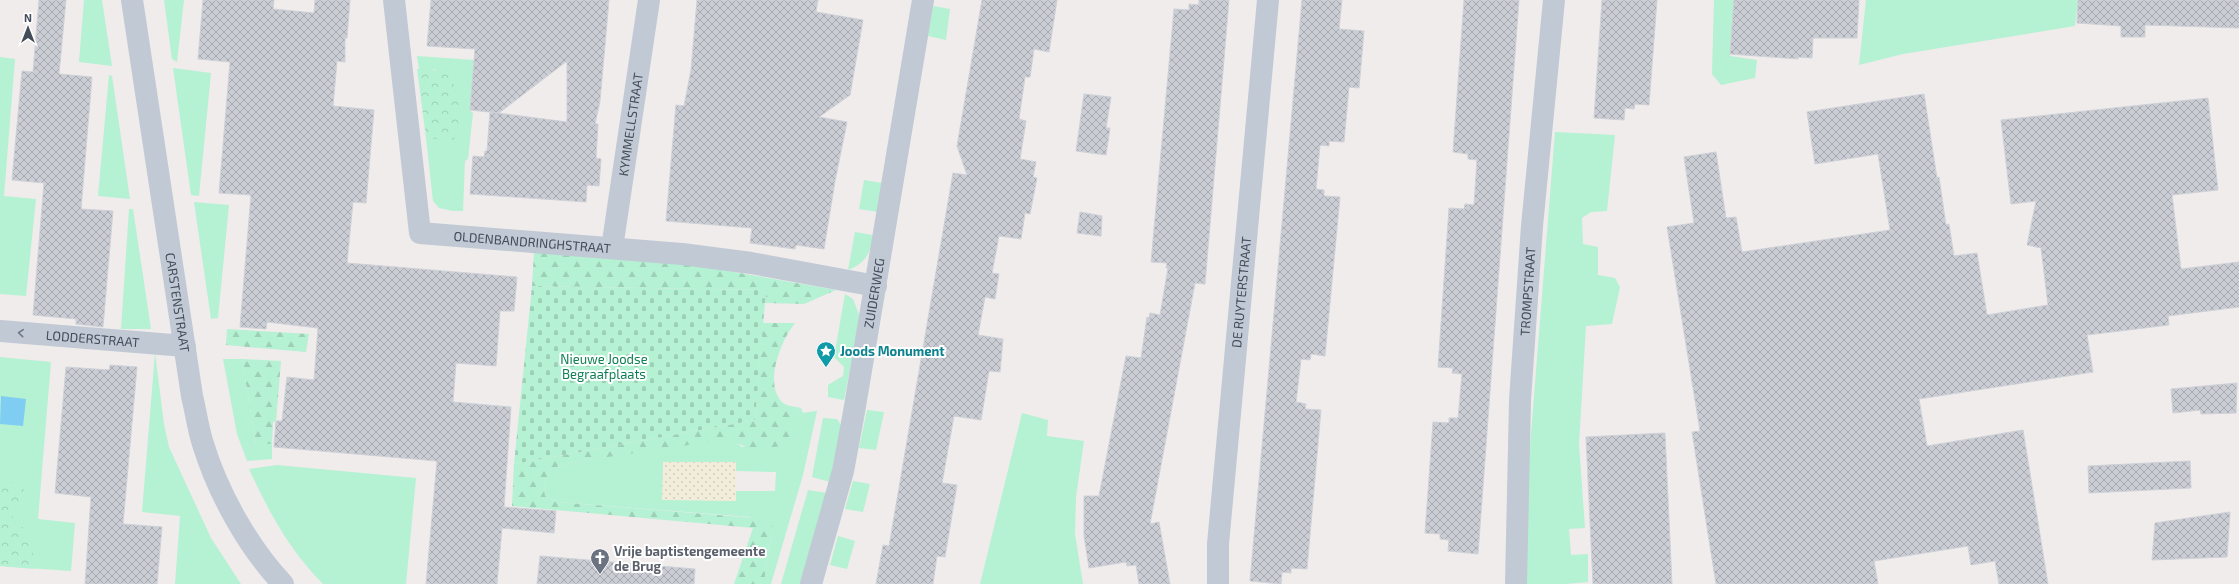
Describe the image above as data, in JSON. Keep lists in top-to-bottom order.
{
  "streets": {
    "street": [
      "KYMMELLSTRAAT",
      "OLDENBANDRINGHSTRAAT",
      "DE RUYTERSTRAAT",
      "TROMPSTRAAT",
      "ZUIDERWEG",
      "CARSTENSTRAAT",
      "LODDERSTRAAT"
    ]
  },
  "crossings": [
    ["KYMMELLSTRAAT", "OLDENBANDRINGHSTRAAT"],
    ["OLDENBANDRINGHSTRAAT", "ZUIDERWEG"],
    ["CARSTENSTRAAT", "LODDERSTRAAT"]
  ],
  "one_way": ["LODDERSTRAAT"],
  "parks": ["Nieuwe Joodse Begraafplaats"],
  "places": {
    "place": ["Joods Monument"],
    "church": ["Vrije baptistengemeente de Brug"]
  },
  "north": "top"
}
